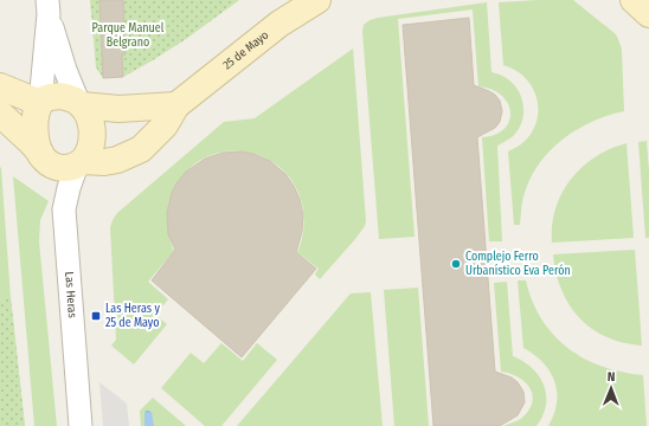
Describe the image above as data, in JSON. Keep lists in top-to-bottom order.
{
  "streets": {
    "street": ["25 de Mayo", "Las Heras"]
  },
  "crossings": [
    ["25 de Mayo", "Las Heras"]
  ],
  "parks": ["Parque Manuel Belgrano"],
  "places": {
    "other": ["Complejo Ferro Urbanístico Eva Perón"],
    "transit": ["Las Heras y 25 de Mayo"]
  },
  "north": "top"
}
